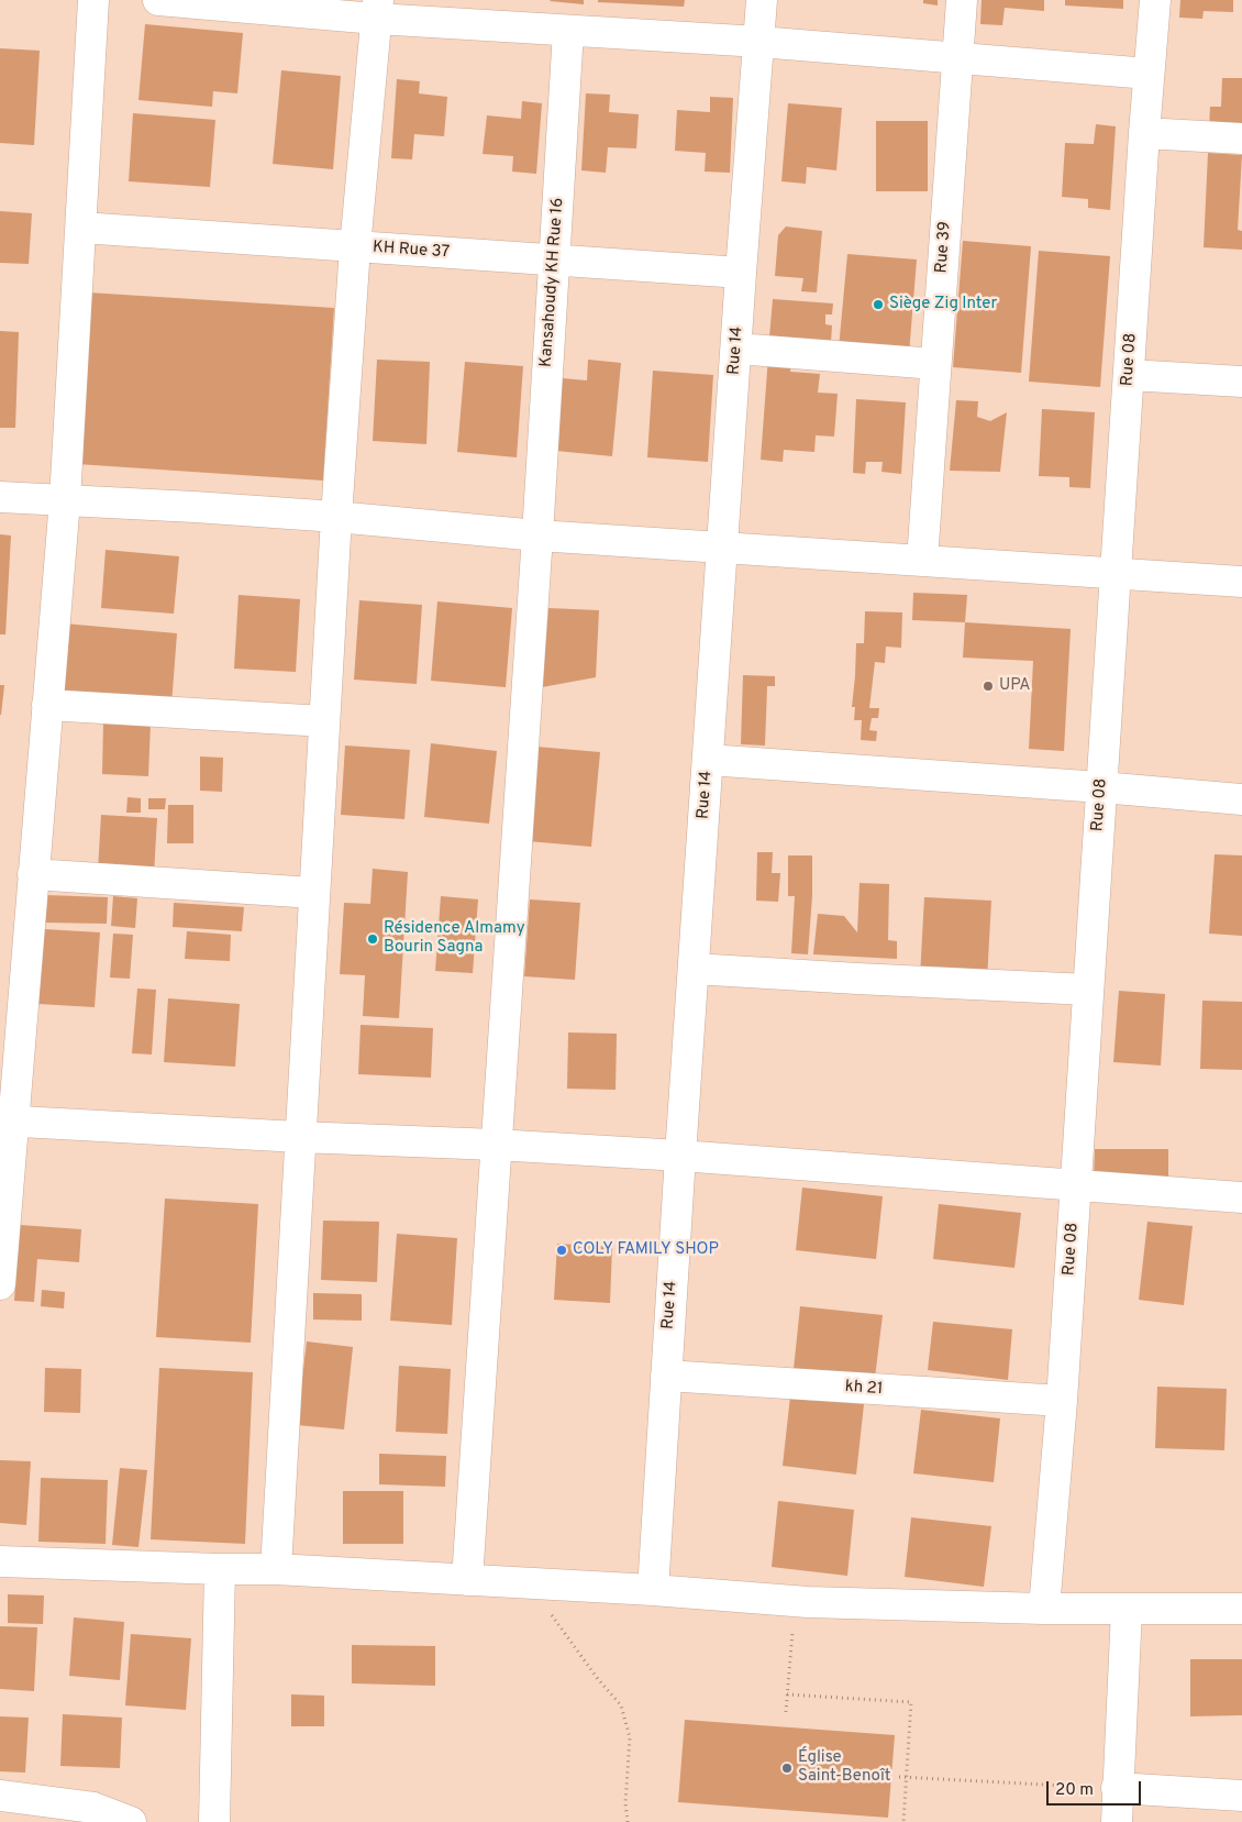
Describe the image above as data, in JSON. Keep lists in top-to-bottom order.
{
  "streets": {
    "street": [
      "Rue 39",
      "KH Rue 37",
      "Kansahoudy KH Rue 16",
      "Rue 14",
      "Rue 08",
      "kh 21"
    ]
  },
  "crossings": [
    ["KH Rue 37", "Kansahoudy KH Rue 16"],
    ["KH Rue 37", "Rue 14"],
    ["Rue 14", "kh 21"],
    ["Rue 08", "kh 21"]
  ],
  "places": [
    "Siège Zig Inter",
    "UPA",
    "Résidence Almamy Bourin Sagna",
    "COLY FAMILY SHOP",
    "Église Saint-Benoît"
  ],
  "scale_bar": "20 m"
}
